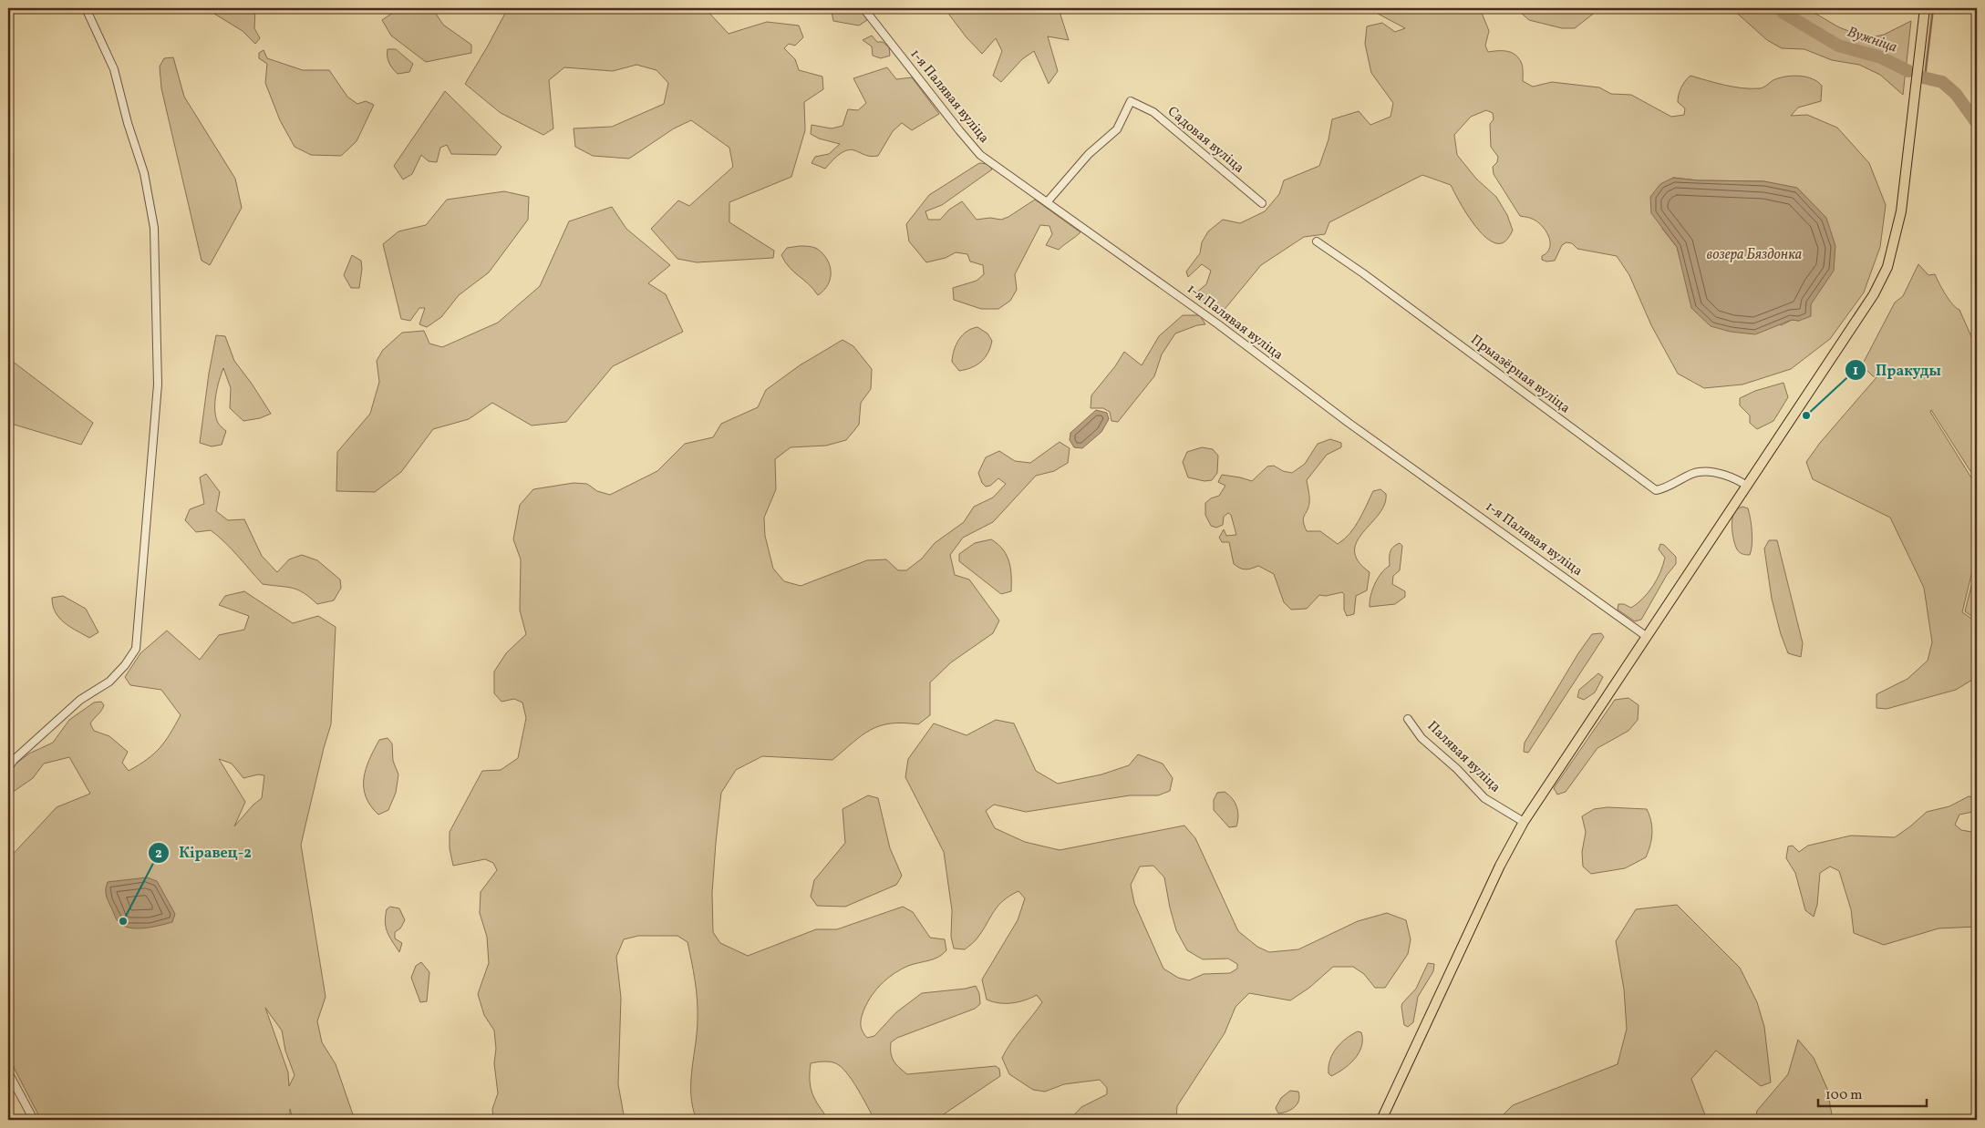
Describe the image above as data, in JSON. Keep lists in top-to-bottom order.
{
  "streets": {
    "street": [
      "1-я Палявая вуліца",
      "Садовая вуліца",
      "Прыазёрная вуліца",
      "Палявая вуліца"
    ]
  },
  "crossings": [
    ["1-я Палявая вуліца", "Садовая вуліца"]
  ],
  "water": ["Вужніца", "возера Бяздонка"],
  "places": ["Пракуды", "Кіравец-2"],
  "scale_bar": "100 m"
}
